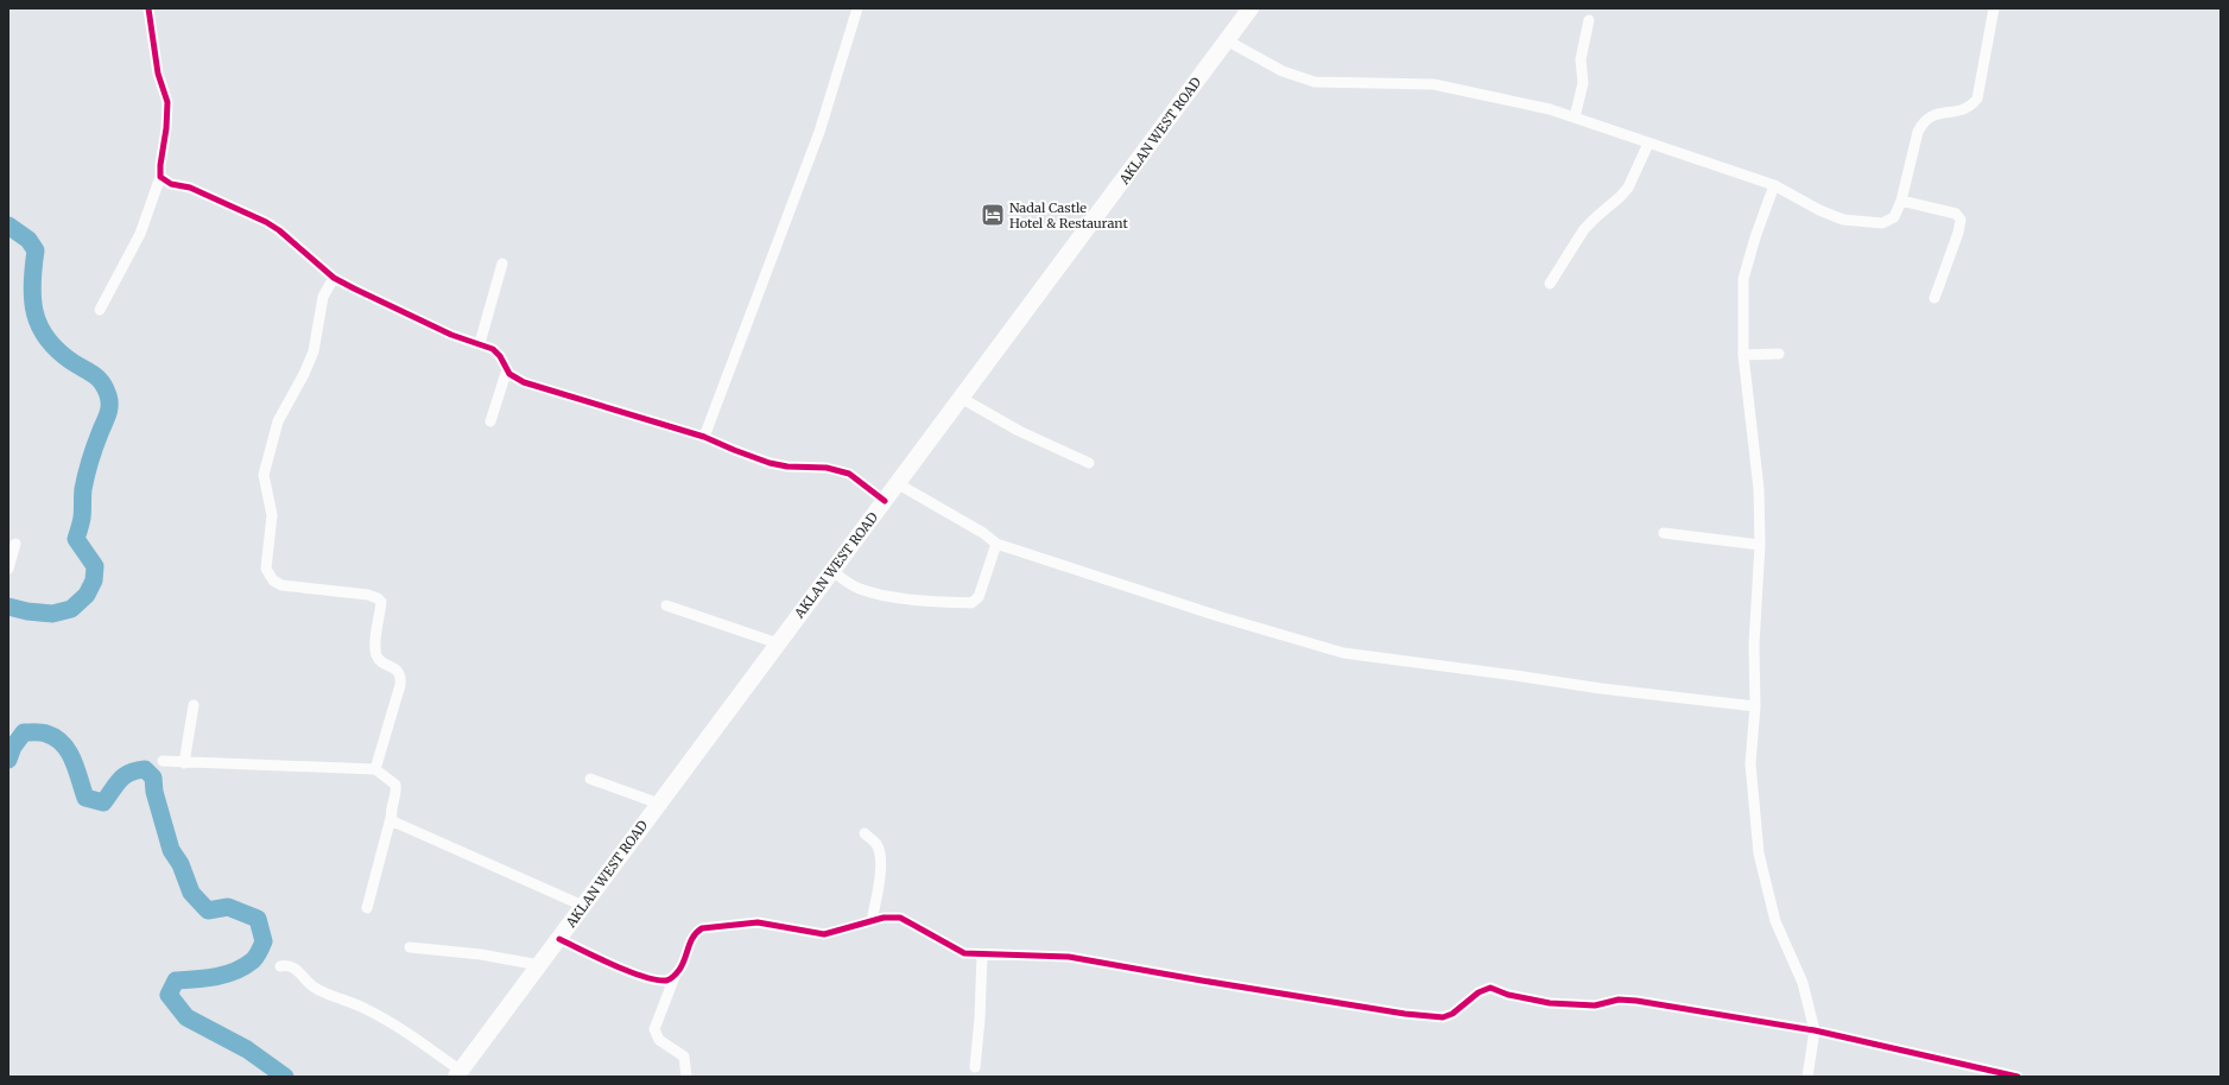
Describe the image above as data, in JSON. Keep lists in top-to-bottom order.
{
  "streets": {
    "main road": ["AKLAN WEST ROAD"]
  },
  "places": {
    "hotel": ["Nadal Castle Hotel & Restaurant"]
  }
}
